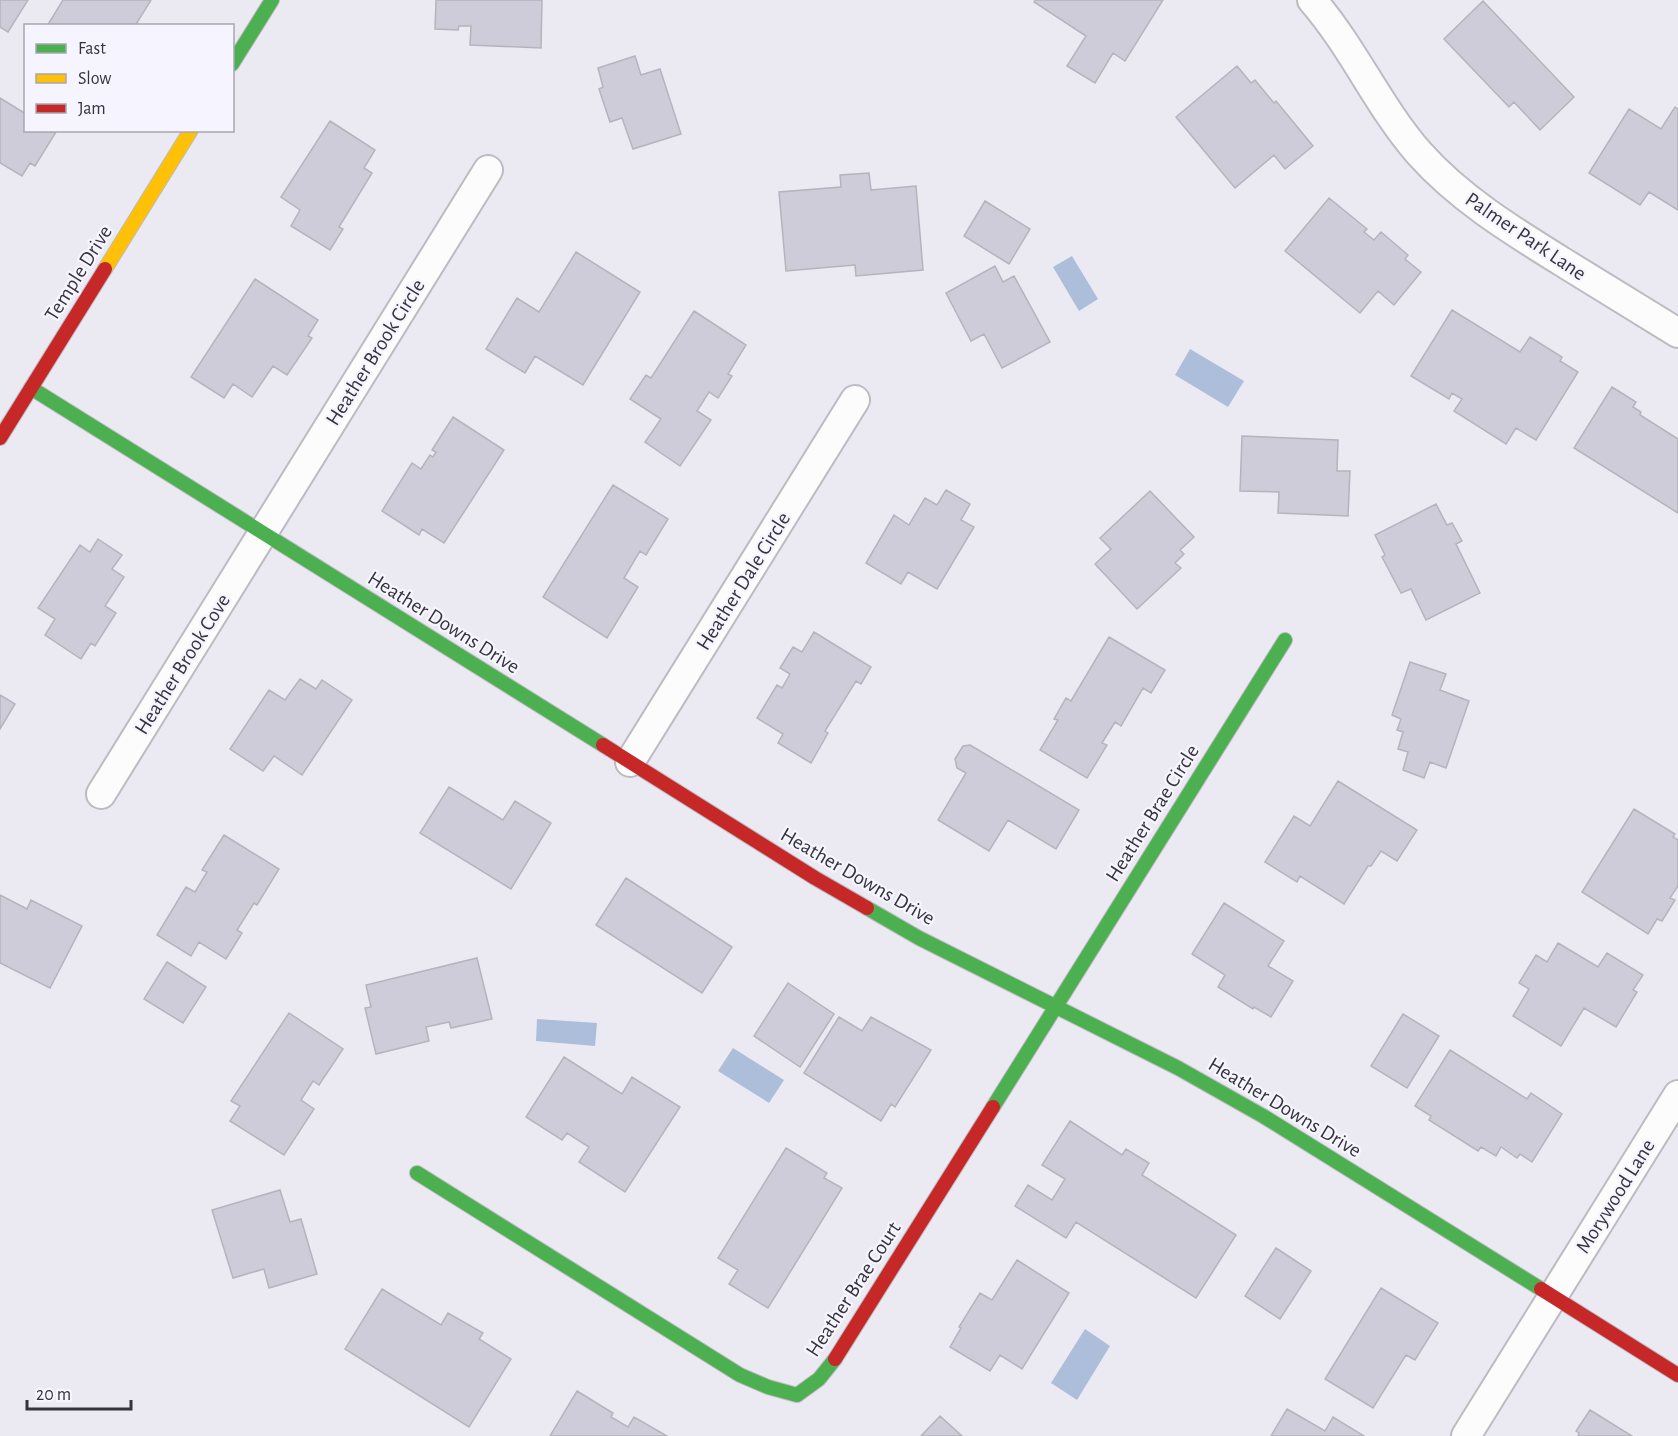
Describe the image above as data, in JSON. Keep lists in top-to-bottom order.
{
  "streets": {
    "street": [
      "Palmer Park Lane",
      "Temple Drive",
      "Heather Brook Circle",
      "Heather Dale Circle",
      "Heather Downs Drive",
      "Heather Brook Cove",
      "Heather Brae Circle",
      "Morywood Lane",
      "Heather Brae Court"
    ]
  },
  "crossings": [
    ["Temple Drive", "Heather Downs Drive"],
    ["Heather Brook Circle", "Heather Downs Drive"],
    ["Heather Brook Circle", "Heather Brook Cove"],
    ["Heather Dale Circle", "Heather Downs Drive"],
    ["Heather Downs Drive", "Heather Brook Cove"],
    ["Heather Downs Drive", "Heather Brae Circle"],
    ["Heather Downs Drive", "Morywood Lane"],
    ["Heather Downs Drive", "Heather Brae Court"],
    ["Heather Brae Circle", "Heather Brae Court"]
  ],
  "legend": ["Fast", "Slow", "Jam"],
  "scale_bar": "20 m"
}
